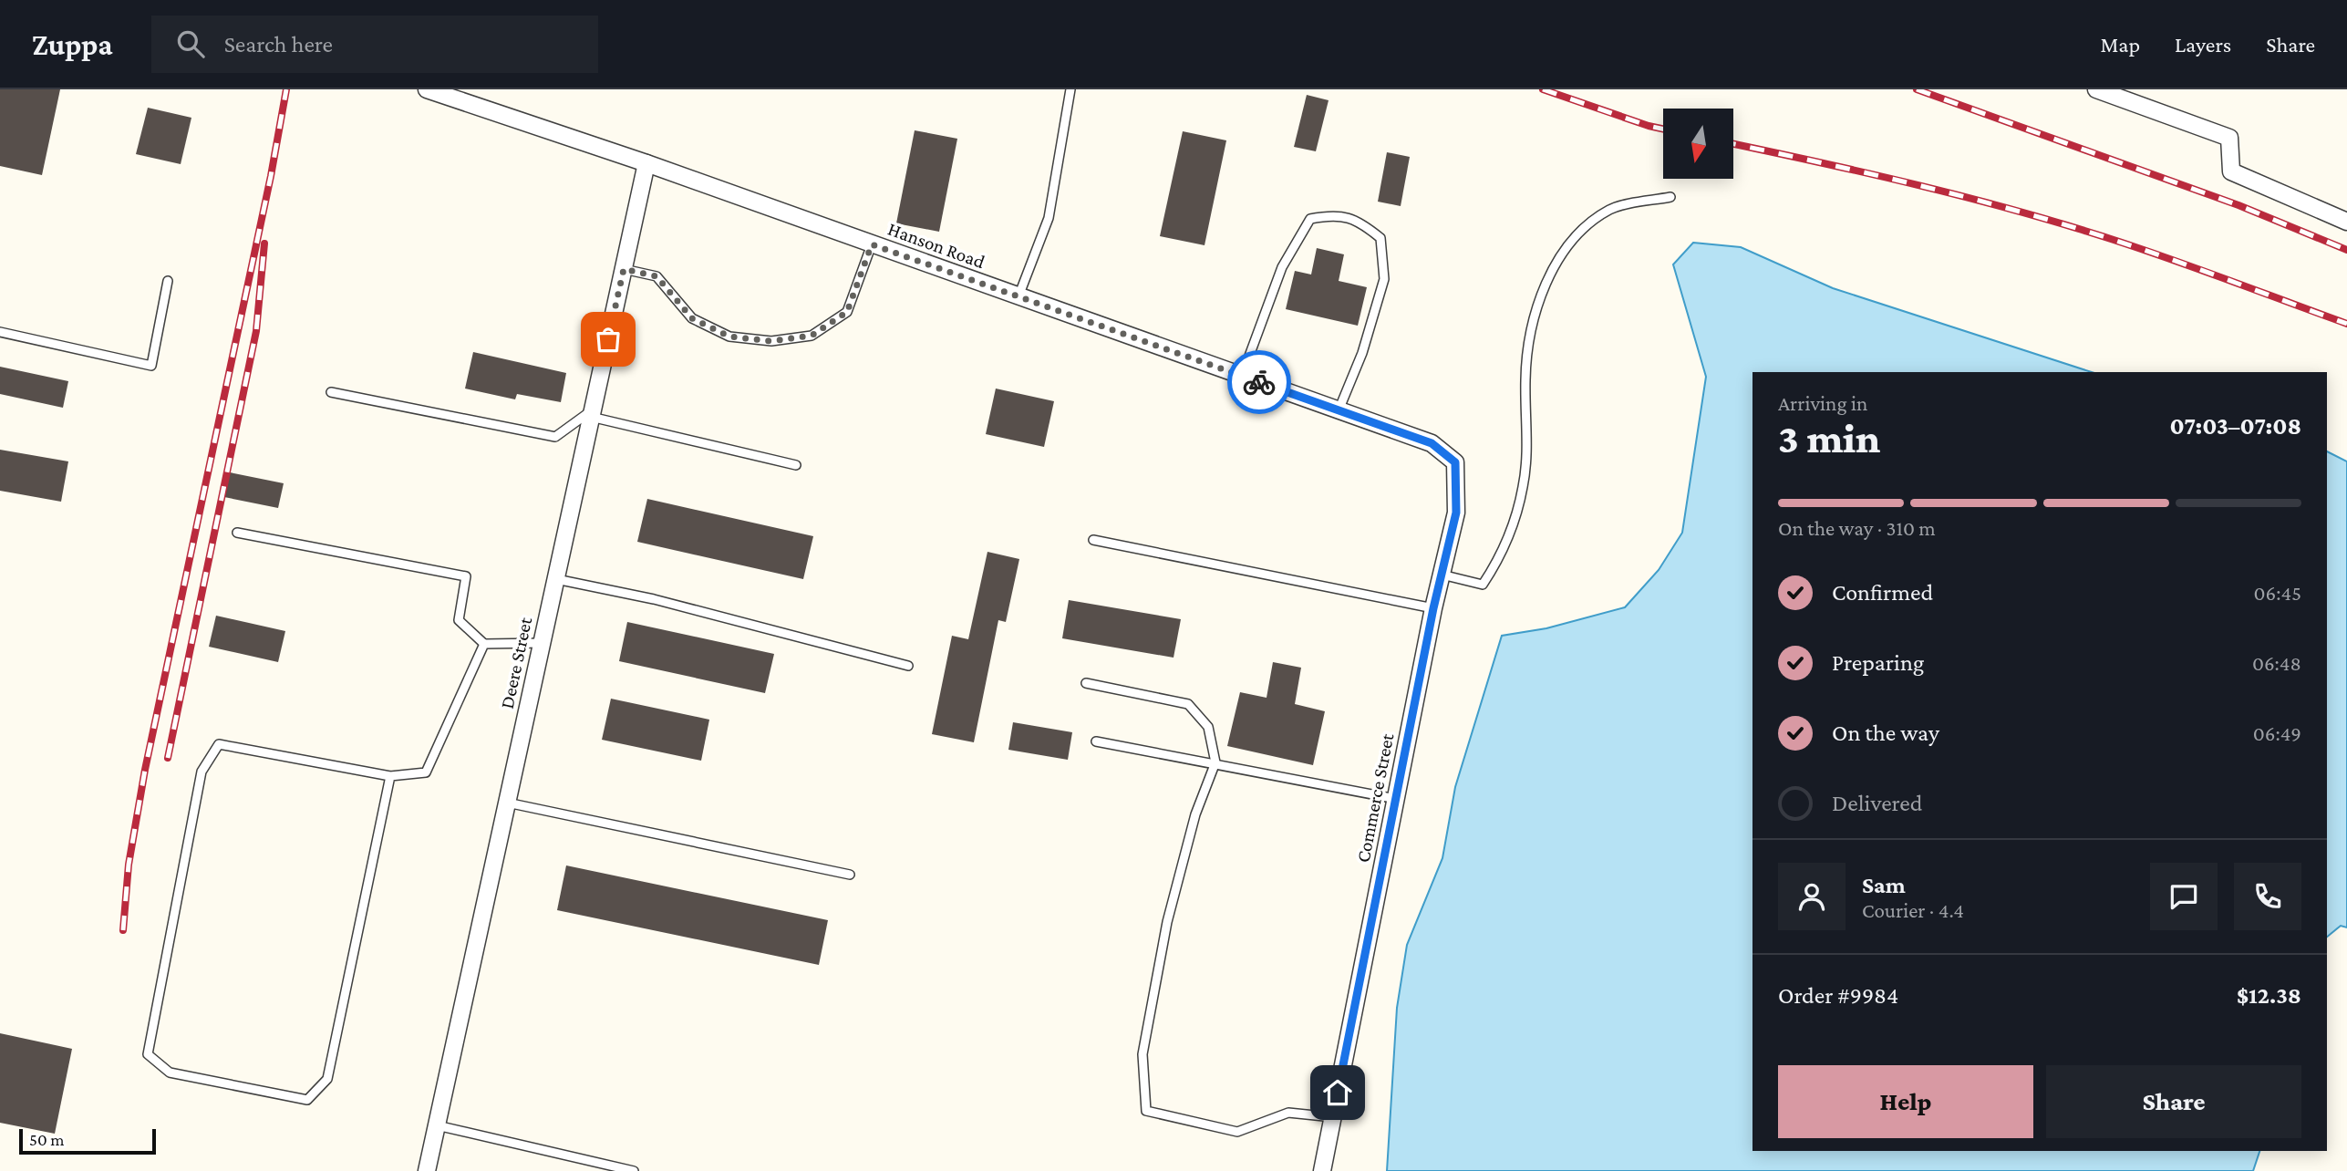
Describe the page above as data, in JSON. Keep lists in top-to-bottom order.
{
  "streets": {
    "street": ["Hanson Road", "Deere Street", "Commerce Street"]
  },
  "crossings": [
    ["Hanson Road", "Deere Street"],
    ["Hanson Road", "Commerce Street"]
  ],
  "scale_bar": "50 m",
  "north": "bottom",
  "page": {
    "header": "Zuppa",
    "search": "Search here",
    "nav": ["Map", "Layers", "Share"],
    "heading": ["3 min", "Arriving in", "07:03–07:08"],
    "panel": [
      "Sam",
      "Courier · 4.4",
      "Order #9984",
      "$12.38"
    ],
    "bar": "On the way · 310 m",
    "list": [
      ["Confirmed", "06:45"],
      ["Preparing", "06:48"],
      ["On the way", "06:49"],
      "Delivered"
    ],
    "buttons": ["Help", "Share"],
    "scale": "50 m"
  }
}
